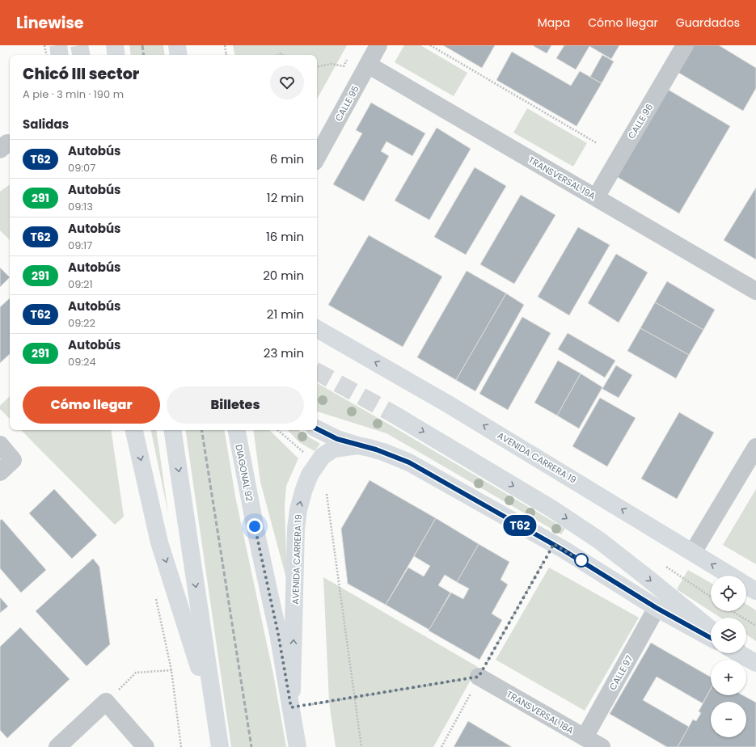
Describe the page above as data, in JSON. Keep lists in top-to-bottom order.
{
  "streets": {
    "main road": ["AVENIDA CARRERA 19", "DIAGONAL 92"],
    "street": [
      "CALLE 95",
      "CALLE 96",
      "TRANSVERSAL 19A",
      "CALLE 97",
      "TRANSVERSAL 18A"
    ]
  },
  "crossings": [
    ["CALLE 95", "TRANSVERSAL 19A"],
    ["CALLE 96", "TRANSVERSAL 19A"],
    ["AVENIDA CARRERA 19", "DIAGONAL 92"],
    ["AVENIDA CARRERA 19", "CALLE 97"],
    ["CALLE 97", "TRANSVERSAL 18A"]
  ],
  "lines": ["bus line T62"],
  "page": {
    "header": "Linewise",
    "nav": ["Mapa", "Cómo llegar", "Guardados"],
    "on_map": "T62",
    "heading": [
      ["Chicó III sector", "A pie · 3 min · 190 m"],
      "Salidas"
    ],
    "list": [
      {
        "mark": "T62",
        "name": "Autobús",
        "note": "09:07",
        "value": "6 min"
      },
      {
        "mark": "291",
        "name": "Autobús",
        "note": "09:13",
        "value": "12 min"
      },
      {
        "mark": "T62",
        "name": "Autobús",
        "note": "09:17",
        "value": "16 min"
      },
      {
        "mark": "291",
        "name": "Autobús",
        "note": "09:21",
        "value": "20 min"
      },
      {
        "mark": "T62",
        "name": "Autobús",
        "note": "09:22",
        "value": "21 min"
      },
      {
        "mark": "291",
        "name": "Autobús",
        "note": "09:24",
        "value": "23 min"
      }
    ],
    "buttons": ["Cómo llegar", "Billetes"],
    "map_buttons": ["+", "−"]
  }
}
